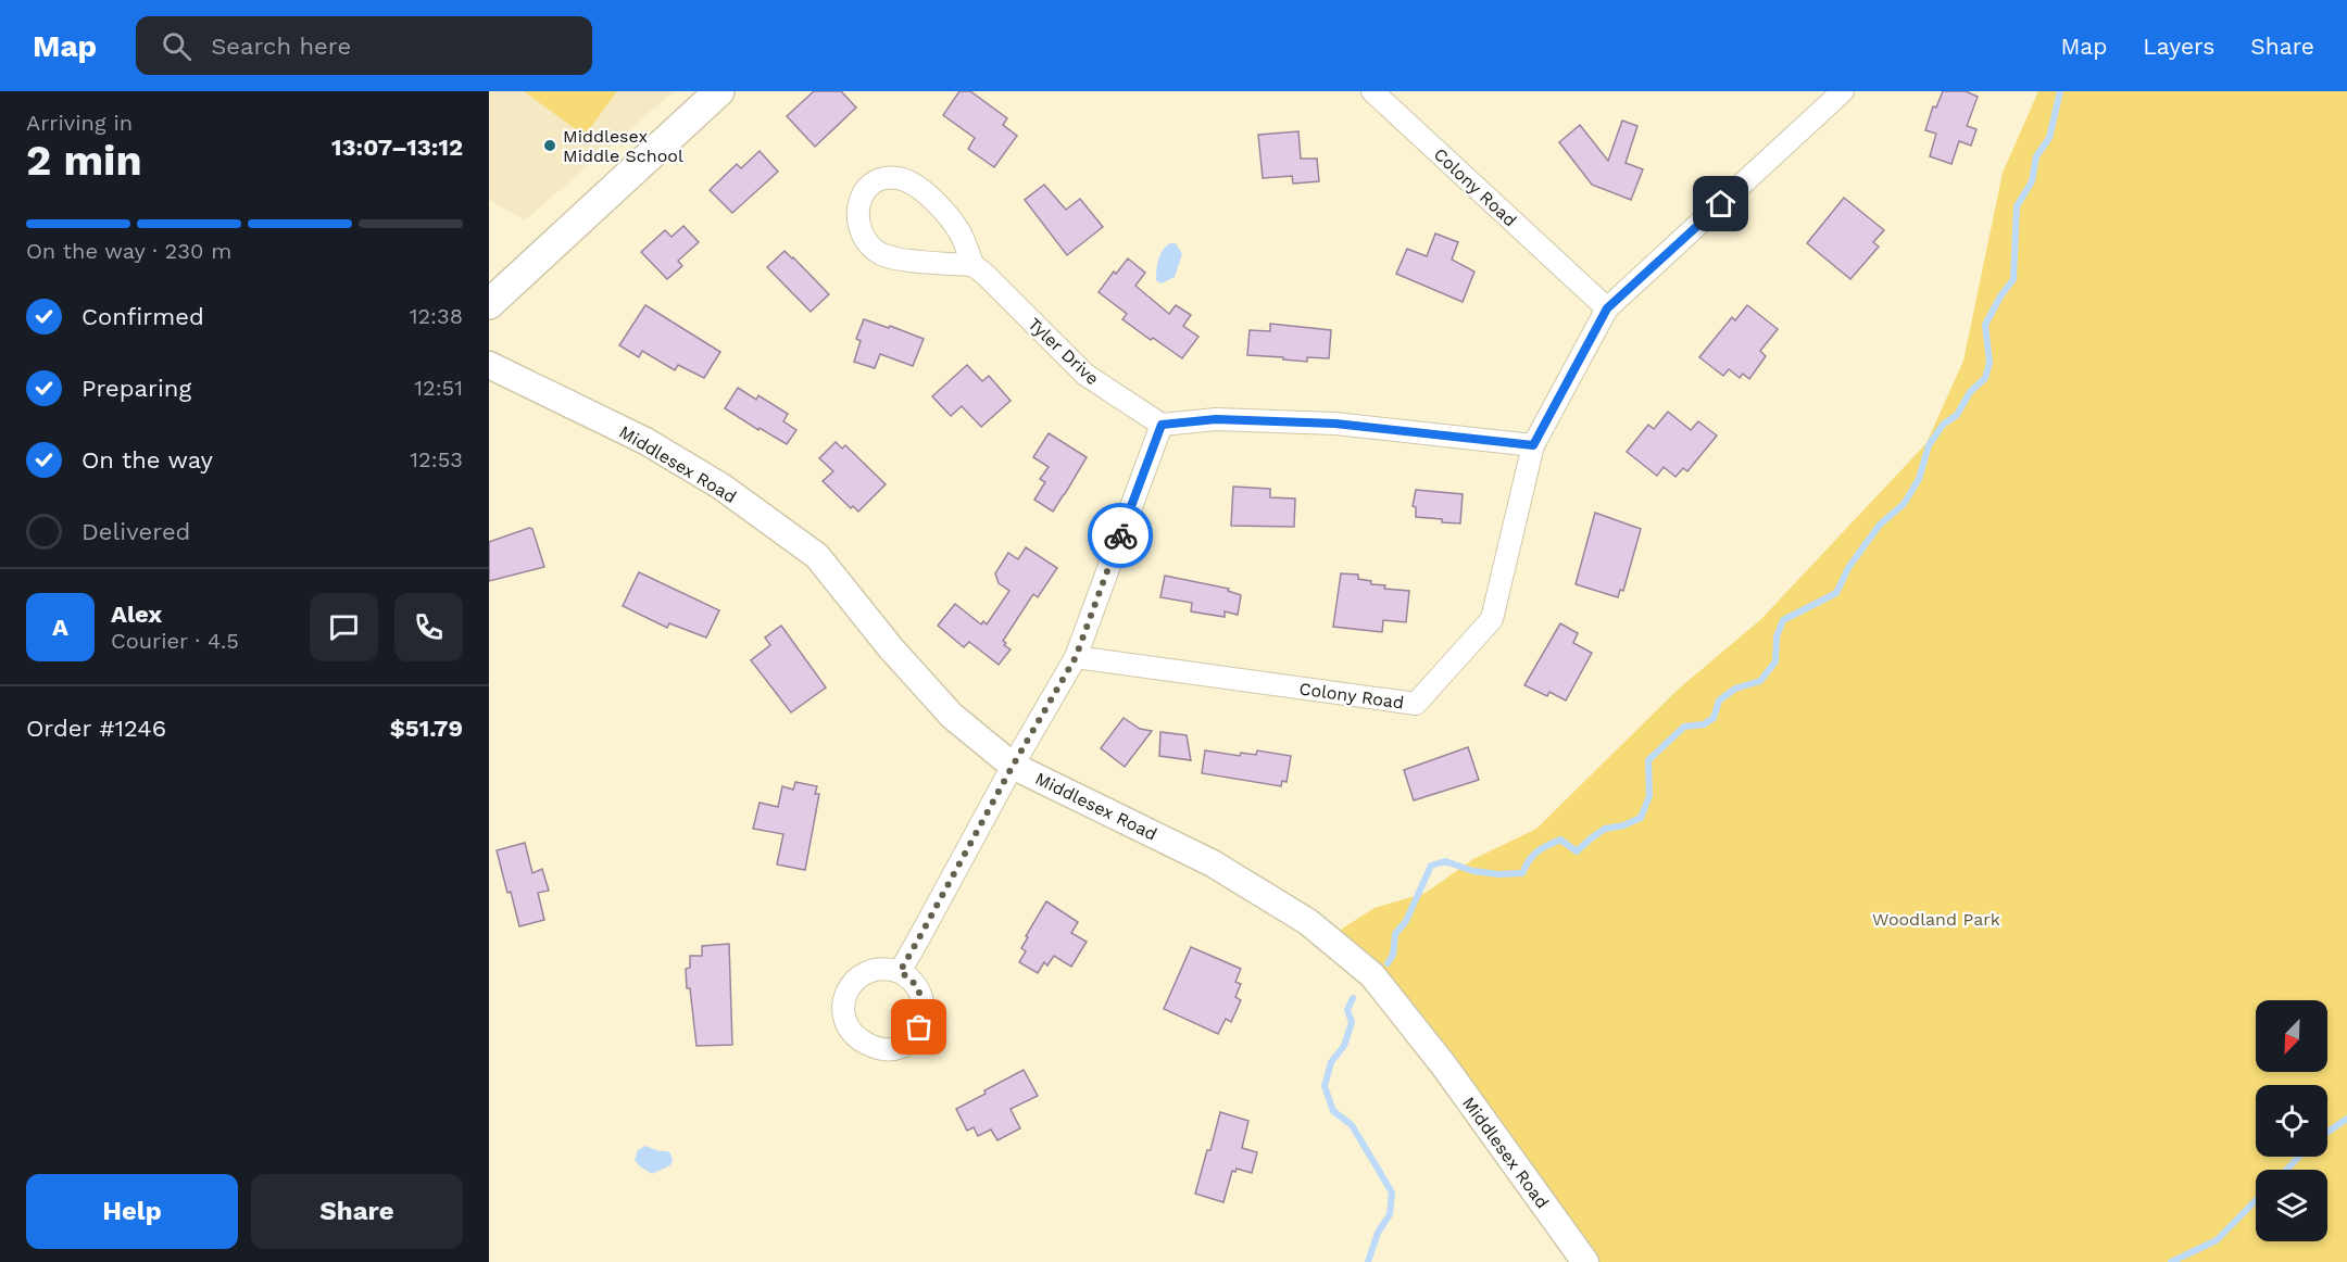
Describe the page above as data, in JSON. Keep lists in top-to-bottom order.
{
  "streets": {
    "street": ["Colony Road", "Tyler Drive", "Middlesex Road"]
  },
  "parks": ["Woodland Park"],
  "places": ["Middlesex Middle School"],
  "north": "bottom left",
  "page": {
    "header": "Map",
    "search": "Search here",
    "nav": ["Map", "Layers", "Share"],
    "heading": ["2 min", "Arriving in", "13:07–13:12"],
    "panel": [
      "Alex",
      "Courier · 4.5",
      "Order #1246",
      "$51.79"
    ],
    "bar": "On the way · 230 m",
    "list": [
      ["Confirmed", "12:38"],
      ["Preparing", "12:51"],
      ["On the way", "12:53"],
      "Delivered"
    ],
    "round": "A",
    "buttons": ["Help", "Share"]
  }
}
